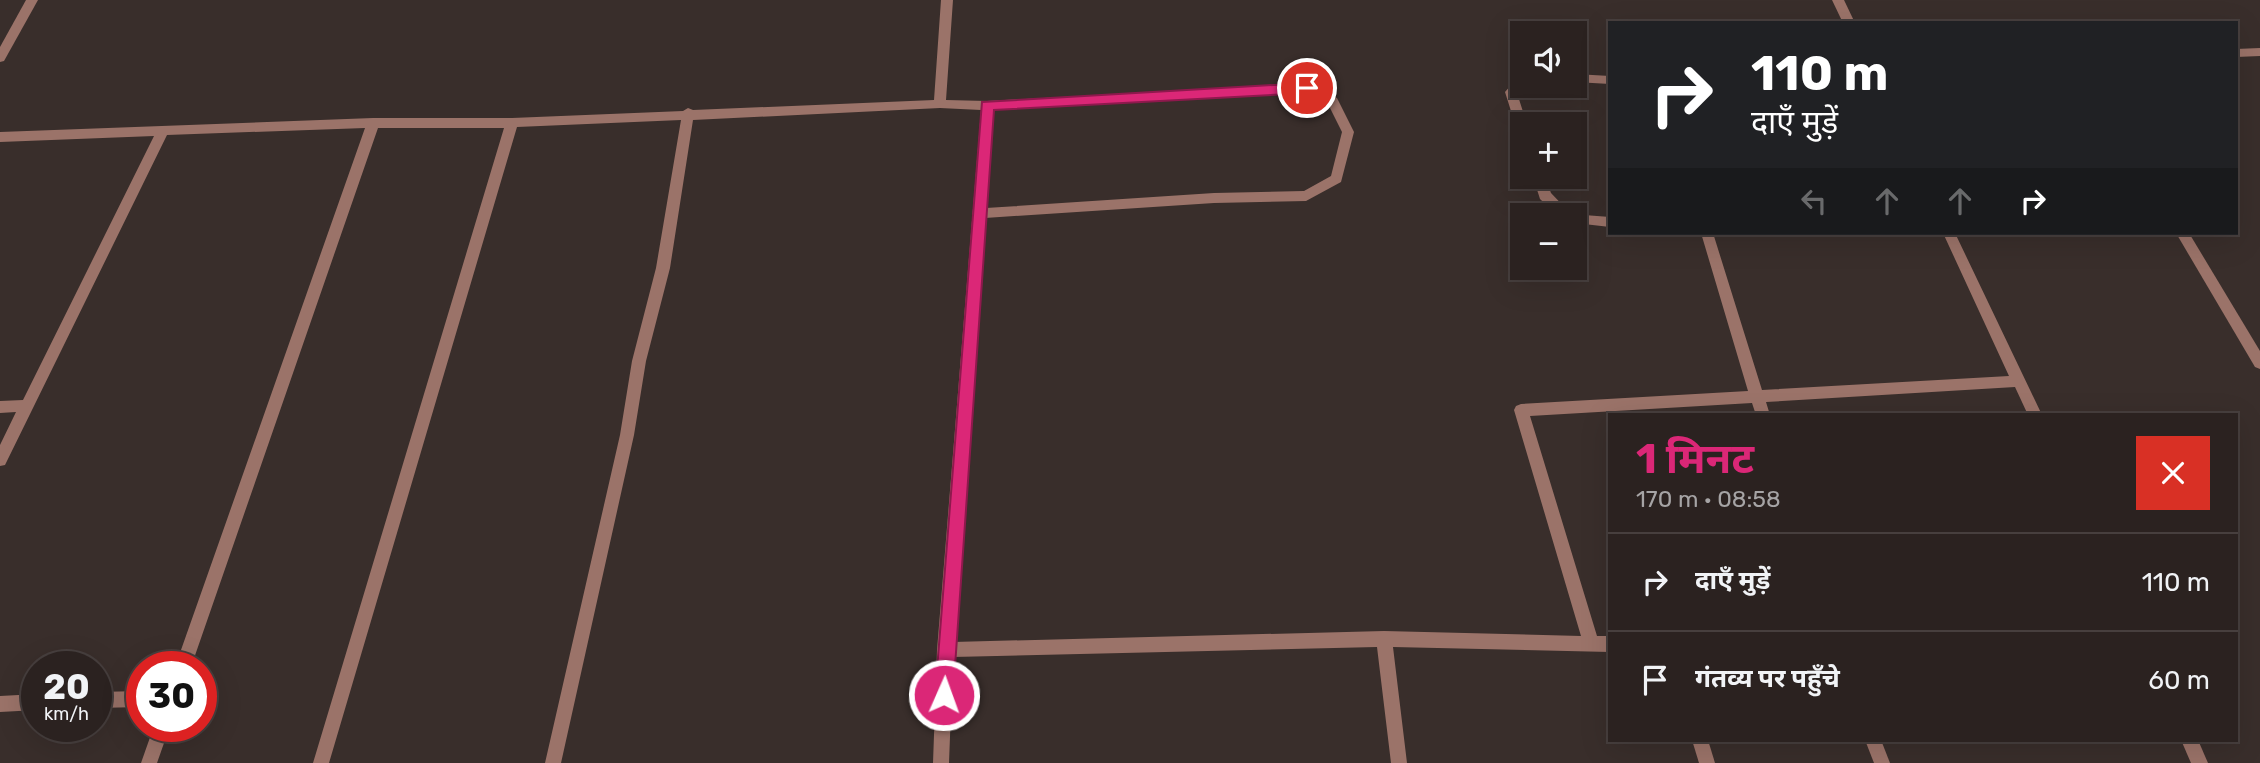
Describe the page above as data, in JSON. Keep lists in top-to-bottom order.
{
  "page": {
    "map_buttons": ["+", "−"],
    "turn": ["110 m", "दाएँ मुड़ें"],
    "heading": ["1 मिनट", "170 m · 08:58"],
    "list": [
      {
        "name": "दाएँ मुड़ें",
        "value": "110 m"
      },
      {
        "name": "गंतव्य पर पहुँचे",
        "value": "60 m"
      }
    ],
    "speed": "20 km/h",
    "limit": "30"
  }
}
